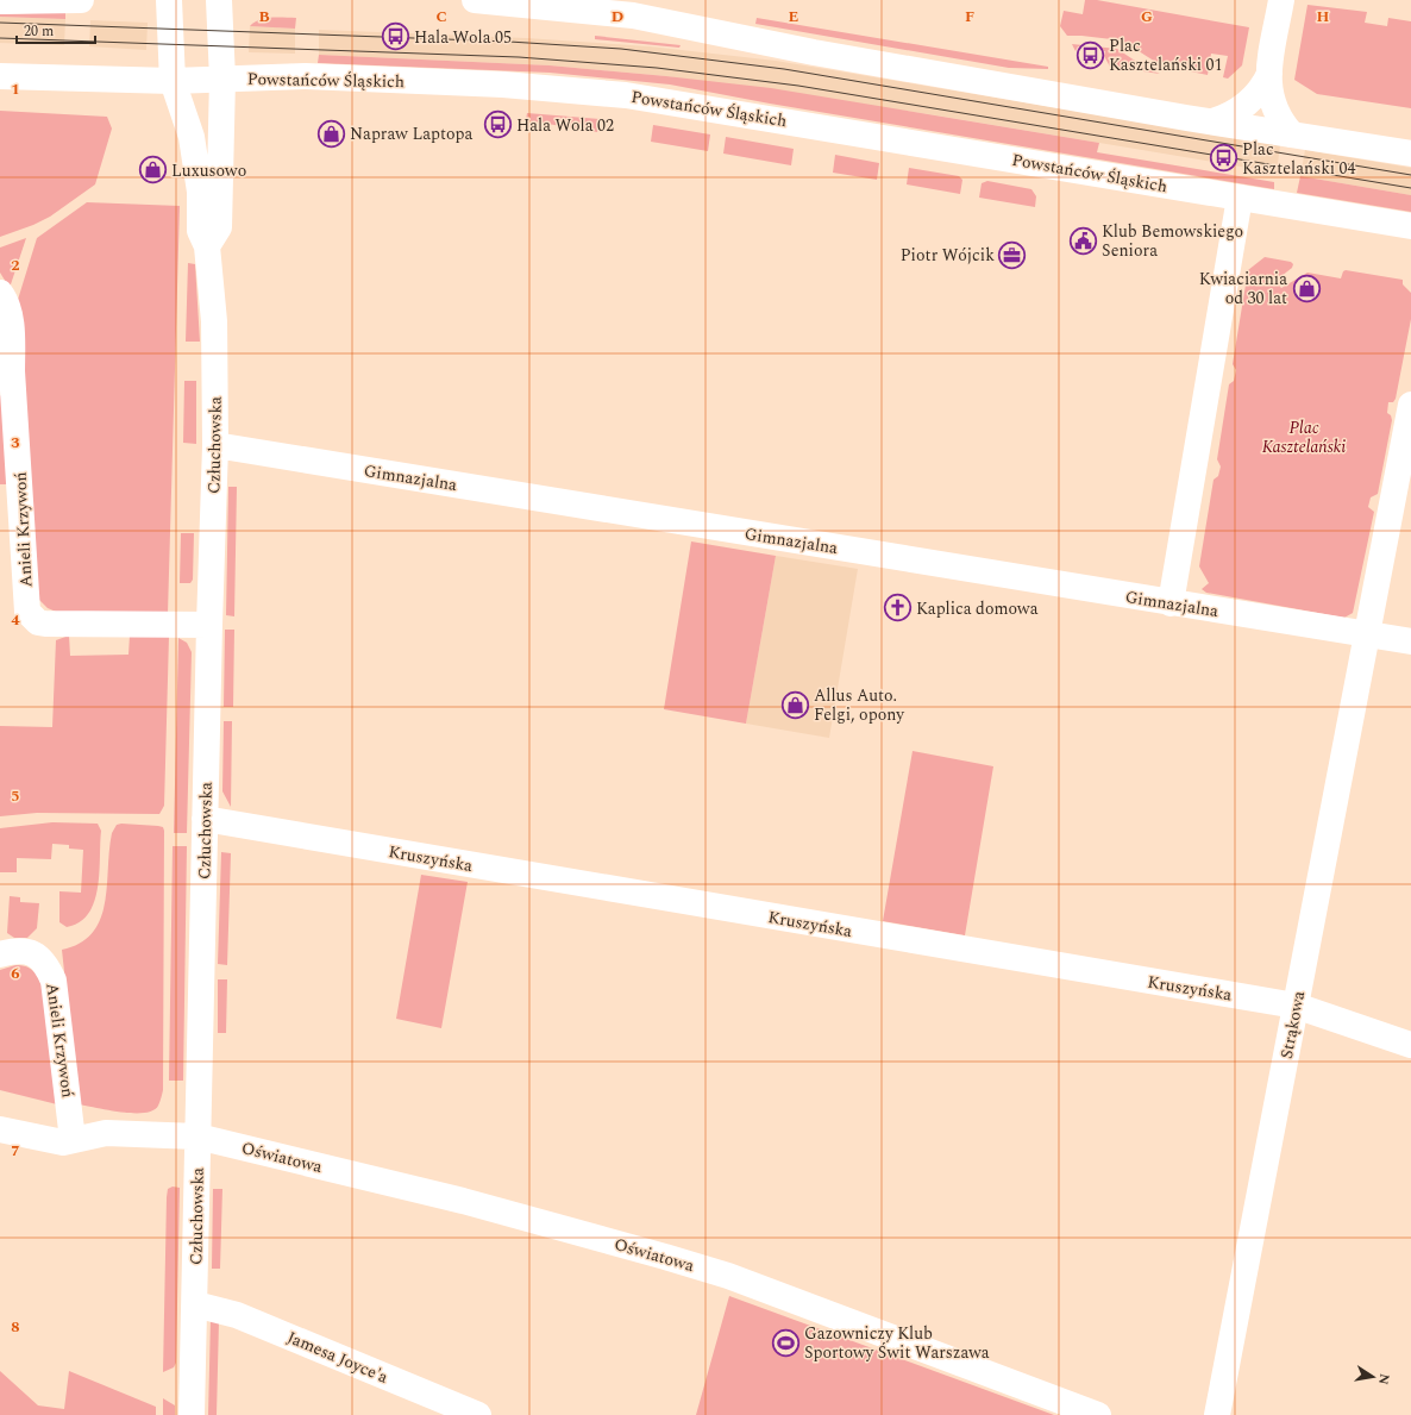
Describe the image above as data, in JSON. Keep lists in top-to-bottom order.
{
  "streets": {
    "street": [
      "Powstańców Śląskich",
      "Człuchowska",
      "Gimnazjalna",
      "Anieli Krzywoń",
      "Kruszyńska",
      "Strąkowa",
      "Oświatowa",
      "Jamesa Joyce'a"
    ]
  },
  "crossings": [
    ["Powstańców Śląskich", "Człuchowska"],
    ["Człuchowska", "Gimnazjalna"],
    ["Człuchowska", "Anieli Krzywoń"],
    ["Człuchowska", "Kruszyńska"],
    ["Człuchowska", "Oświatowa"],
    ["Człuchowska", "Jamesa Joyce'a"],
    ["Gimnazjalna", "Strąkowa"],
    ["Kruszyńska", "Strąkowa"]
  ],
  "parks": ["Plac Kasztelański"],
  "places": {
    "bus stop": [
      "Hala Wola 05",
      "Plac Kasztelański 01",
      "Hala Wola 02",
      "Plac Kasztelański 04"
    ],
    "shop": [
      "Napraw Laptopa",
      "Luxusowo",
      "Kwiaciarnia od 30 lat",
      "Allus Auto. Felgi, opony"
    ],
    "public building": ["Klub Bemowskiego Seniora"],
    "office": ["Piotr Wójcik"],
    "church": ["Kaplica domowa"],
    "sports": ["Gazowniczy Klub Sportowy Świt Warszawa"]
  },
  "scale_bar": "20 m",
  "north": "right",
  "grid": {
    "columns": [
      "B",
      "C",
      "D",
      "E",
      "F",
      "G",
      "H"
    ],
    "rows": [
      "1",
      "2",
      "3",
      "4",
      "5",
      "6",
      "7",
      "8"
    ]
  }
}
